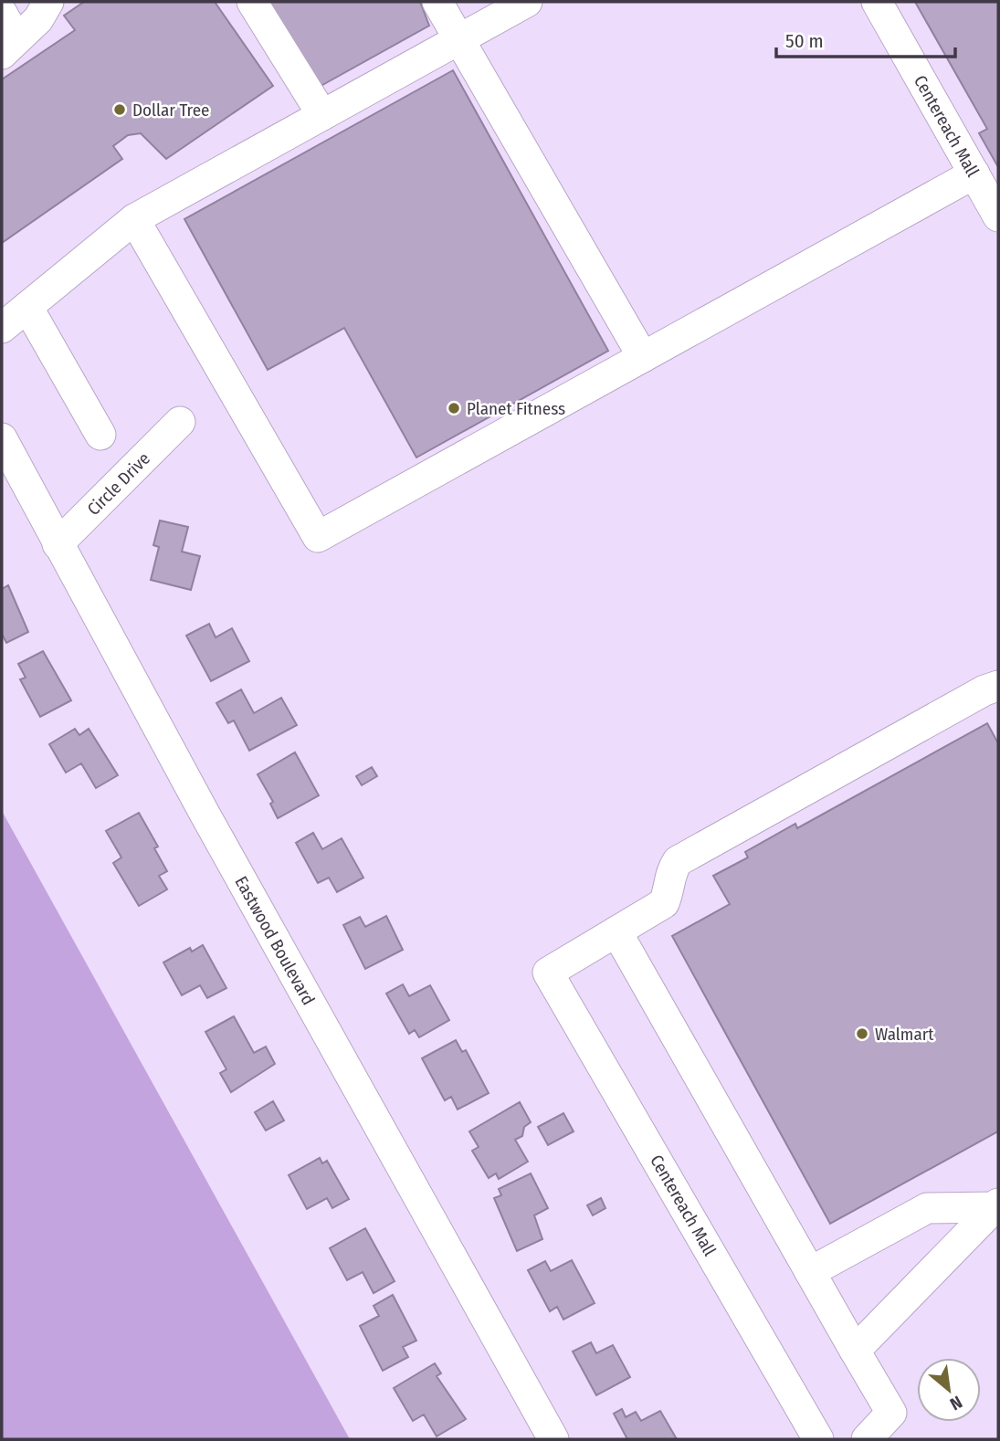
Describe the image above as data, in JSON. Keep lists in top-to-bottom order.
{
  "streets": {
    "street": ["Centereach Mall", "Circle Drive", "Eastwood Boulevard"]
  },
  "crossings": [
    ["Circle Drive", "Eastwood Boulevard"]
  ],
  "places": ["Dollar Tree", "Planet Fitness", "Walmart"],
  "scale_bar": "50 m",
  "north": "bottom right"
}
